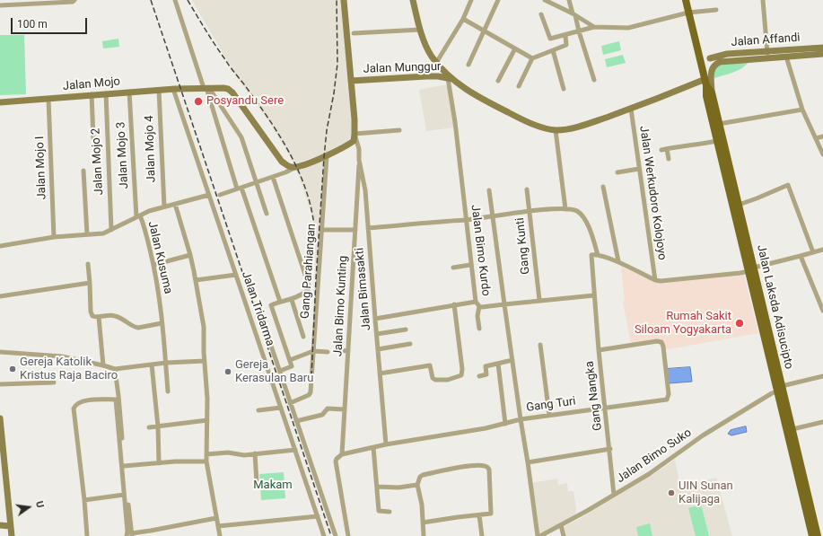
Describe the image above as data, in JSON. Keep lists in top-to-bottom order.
{
  "streets": {
    "main road": ["Jalan Laksda Adisucipto"],
    "street": [
      "Jalan Affandi",
      "Jalan Munggur",
      "Jalan Mojo",
      "Jalan Mojo 4",
      "Jalan Mojo 3",
      "Jalan Mojo 2",
      "Jalan Mojo I",
      "Jalan Werkudoro Kolojoyo",
      "Gang Kunti",
      "Jalan Bimo Kurdo",
      "Jalan Kusuma",
      "Gang Parahiangan",
      "Jalan Bimasakti",
      "Jalan Bimo Kunting",
      "Jalan Tridarma",
      "Gang Nangka",
      "Gang Turi",
      "Jalan Bimo Suko"
    ]
  },
  "crossings": [
    ["Jalan Munggur", "Jalan Werkudoro Kolojoyo"],
    ["Jalan Munggur", "Jalan Bimo Kurdo"],
    ["Jalan Munggur", "Jalan Bimasakti"],
    ["Jalan Munggur", "Jalan Laksda Adisucipto"],
    ["Jalan Mojo", "Jalan Mojo 4"],
    ["Jalan Mojo", "Jalan Mojo 3"],
    ["Jalan Mojo", "Jalan Mojo 2"],
    ["Jalan Mojo", "Jalan Mojo I"],
    ["Jalan Mojo", "Jalan Tridarma"],
    ["Jalan Mojo 3", "Jalan Kusuma"],
    ["Jalan Mojo 2", "Jalan Kusuma"],
    ["Jalan Mojo I", "Jalan Kusuma"],
    ["Jalan Bimo Kurdo", "Gang Turi"],
    ["Jalan Bimasakti", "Jalan Bimo Kunting"],
    ["Jalan Laksda Adisucipto", "Jalan Bimo Suko"],
    ["Gang Nangka", "Gang Turi"],
    ["Gang Nangka", "Jalan Bimo Suko"]
  ],
  "parks": ["Makam"],
  "places": [
    "Posyandu Sere",
    "Rumah Sakit Siloam Yogyakarta",
    "Gereja Katolik Kristus Raja Baciro",
    "Gereja Kerasulan Baru",
    "UIN Sunan Kalijaga"
  ],
  "scale_bar": "100 m",
  "north": "right"
}
